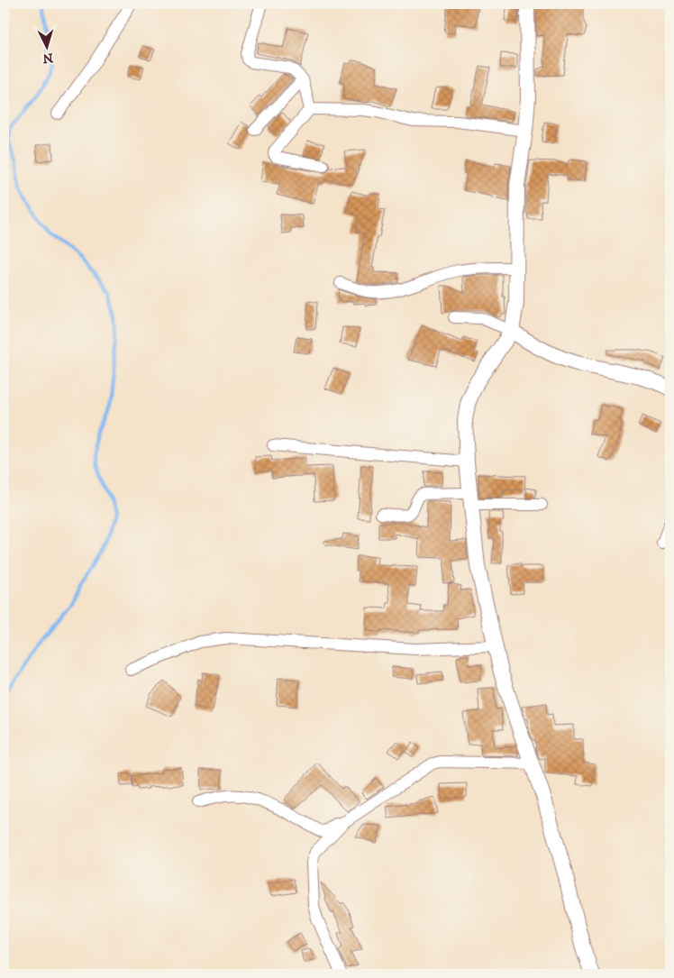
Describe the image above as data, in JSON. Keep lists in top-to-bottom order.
{
  "north": "bottom"
}
